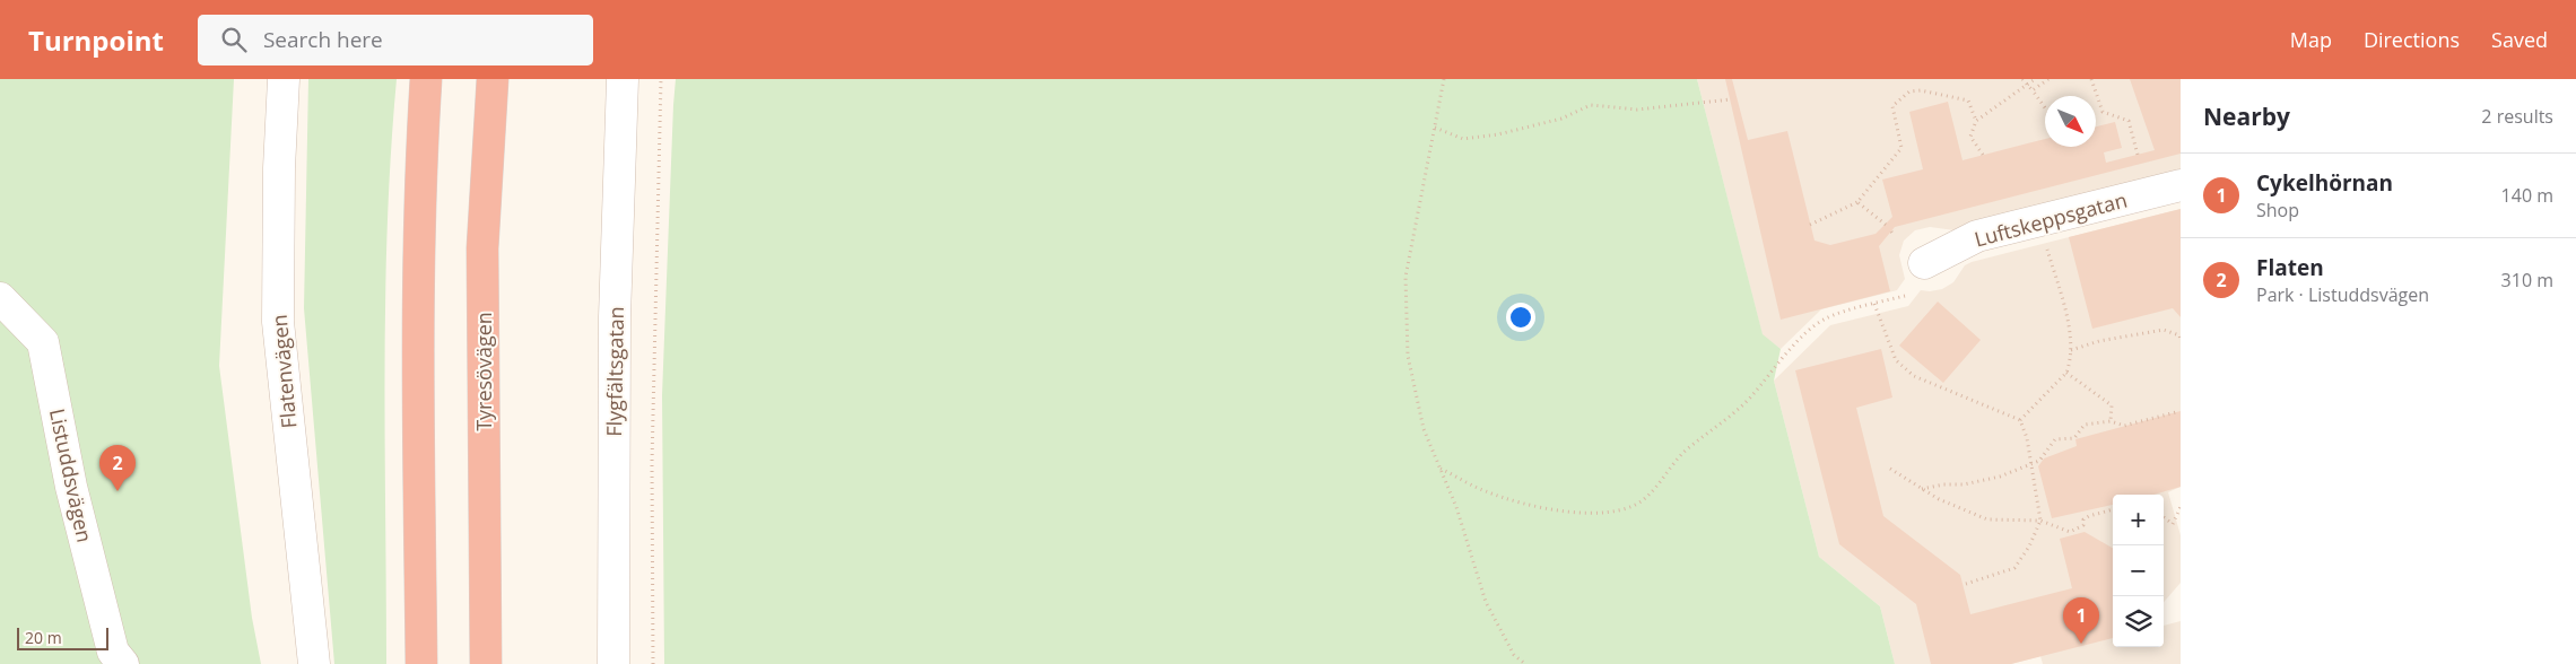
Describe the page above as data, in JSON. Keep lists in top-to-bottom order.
{
  "streets": {
    "highway": ["Tyresövägen"],
    "street": [
      "Luftskeppsgatan",
      "Flatenvägen",
      "Flygfältsgatan",
      "Listuddsvägen"
    ]
  },
  "scale_bar": "20 m",
  "north": "bottom right",
  "page": {
    "header": "Turnpoint",
    "search": "Search here",
    "nav": ["Map", "Directions", "Saved"],
    "heading": ["Nearby", "2 results"],
    "list": [
      {
        "mark": "1",
        "name": "Cykelhörnan",
        "note": "Shop",
        "value": "140 m"
      },
      {
        "mark": "2",
        "name": "Flaten",
        "note": "Park · Listuddsvägen",
        "value": "310 m"
      }
    ],
    "pins": ["2", "1"],
    "map_buttons": ["+", "−"],
    "scale": "20 m"
  }
}
